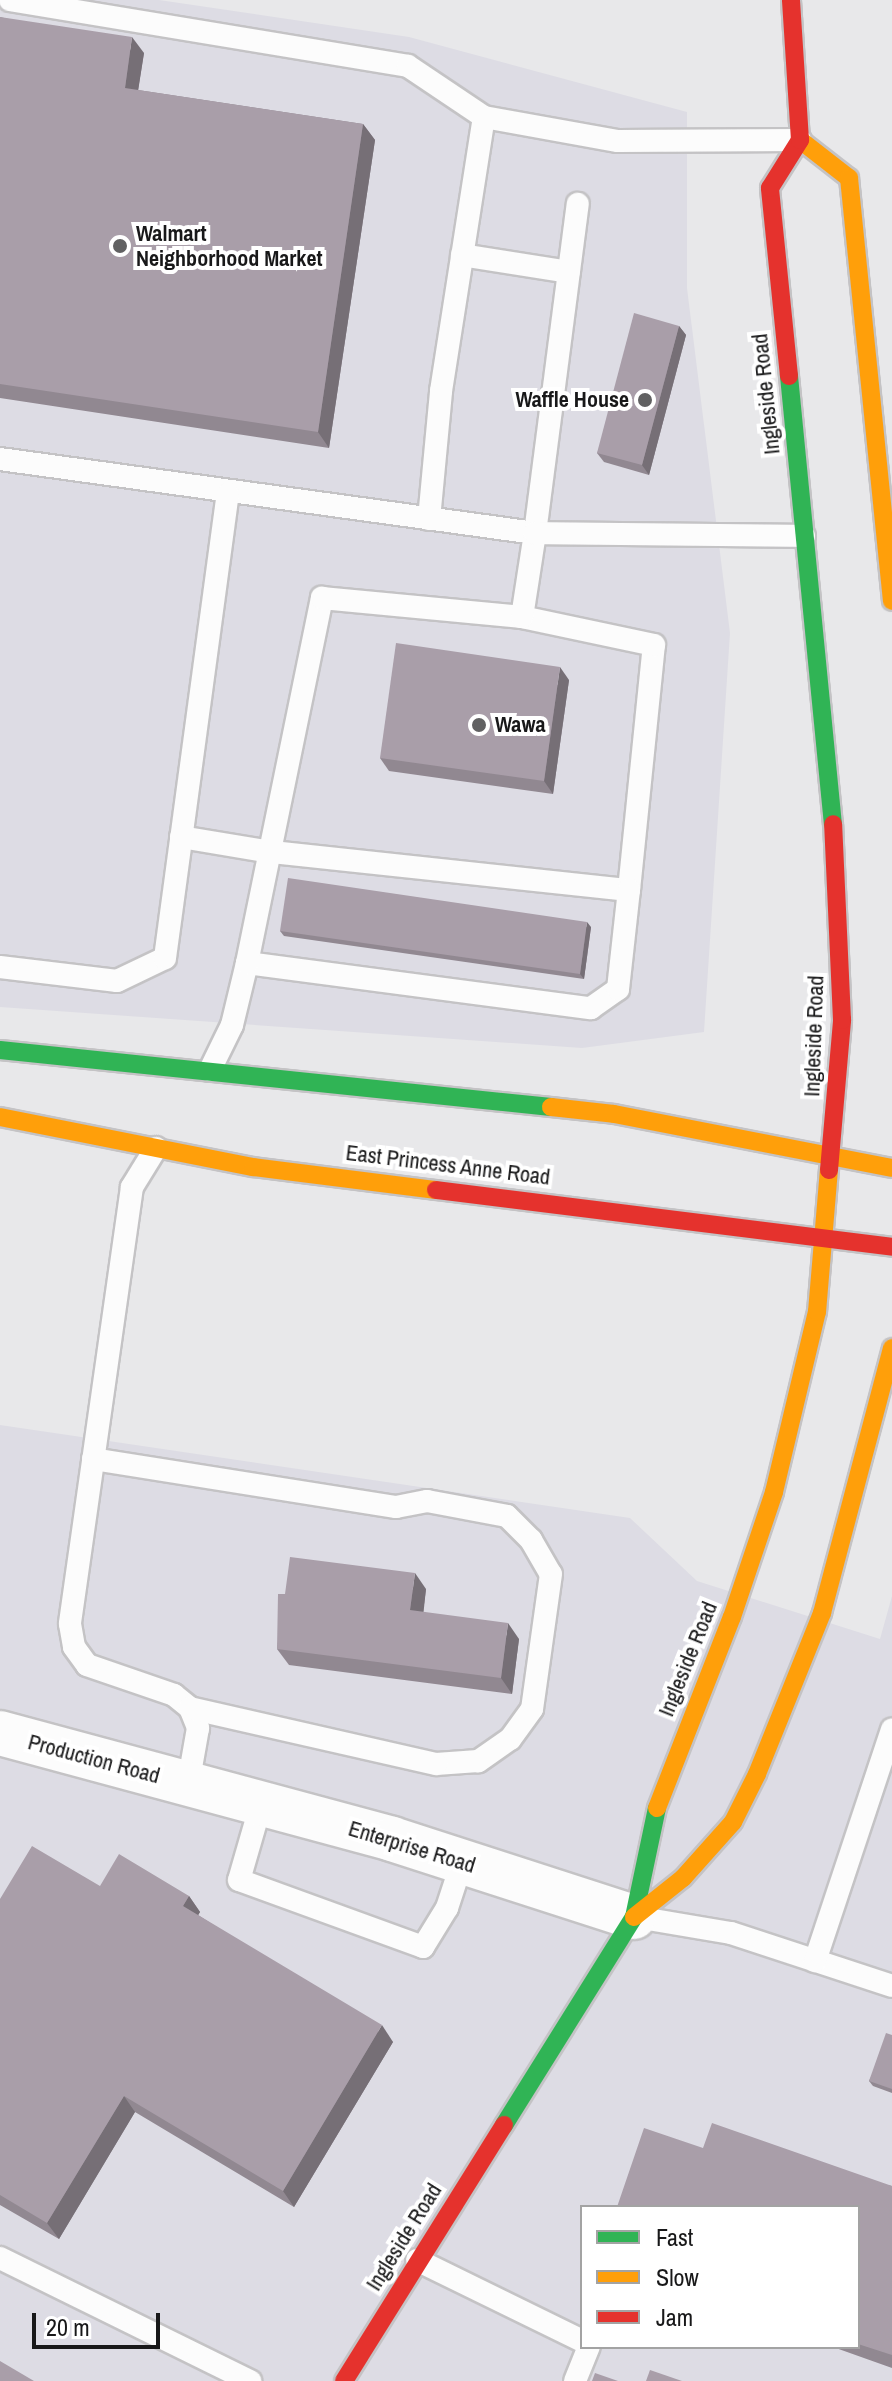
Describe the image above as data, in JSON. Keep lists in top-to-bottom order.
{
  "streets": {
    "street": [
      "Ingleside Road",
      "East Princess Anne Road",
      "Production Road",
      "Enterprise Road"
    ]
  },
  "crossings": [
    ["Ingleside Road", "East Princess Anne Road"],
    ["Ingleside Road", "Enterprise Road"],
    ["Production Road", "Enterprise Road"]
  ],
  "places": ["Walmart Neighborhood Market", "Waffle House", "Wawa"],
  "legend": ["Fast", "Slow", "Jam"],
  "scale_bar": "20 m"
}
